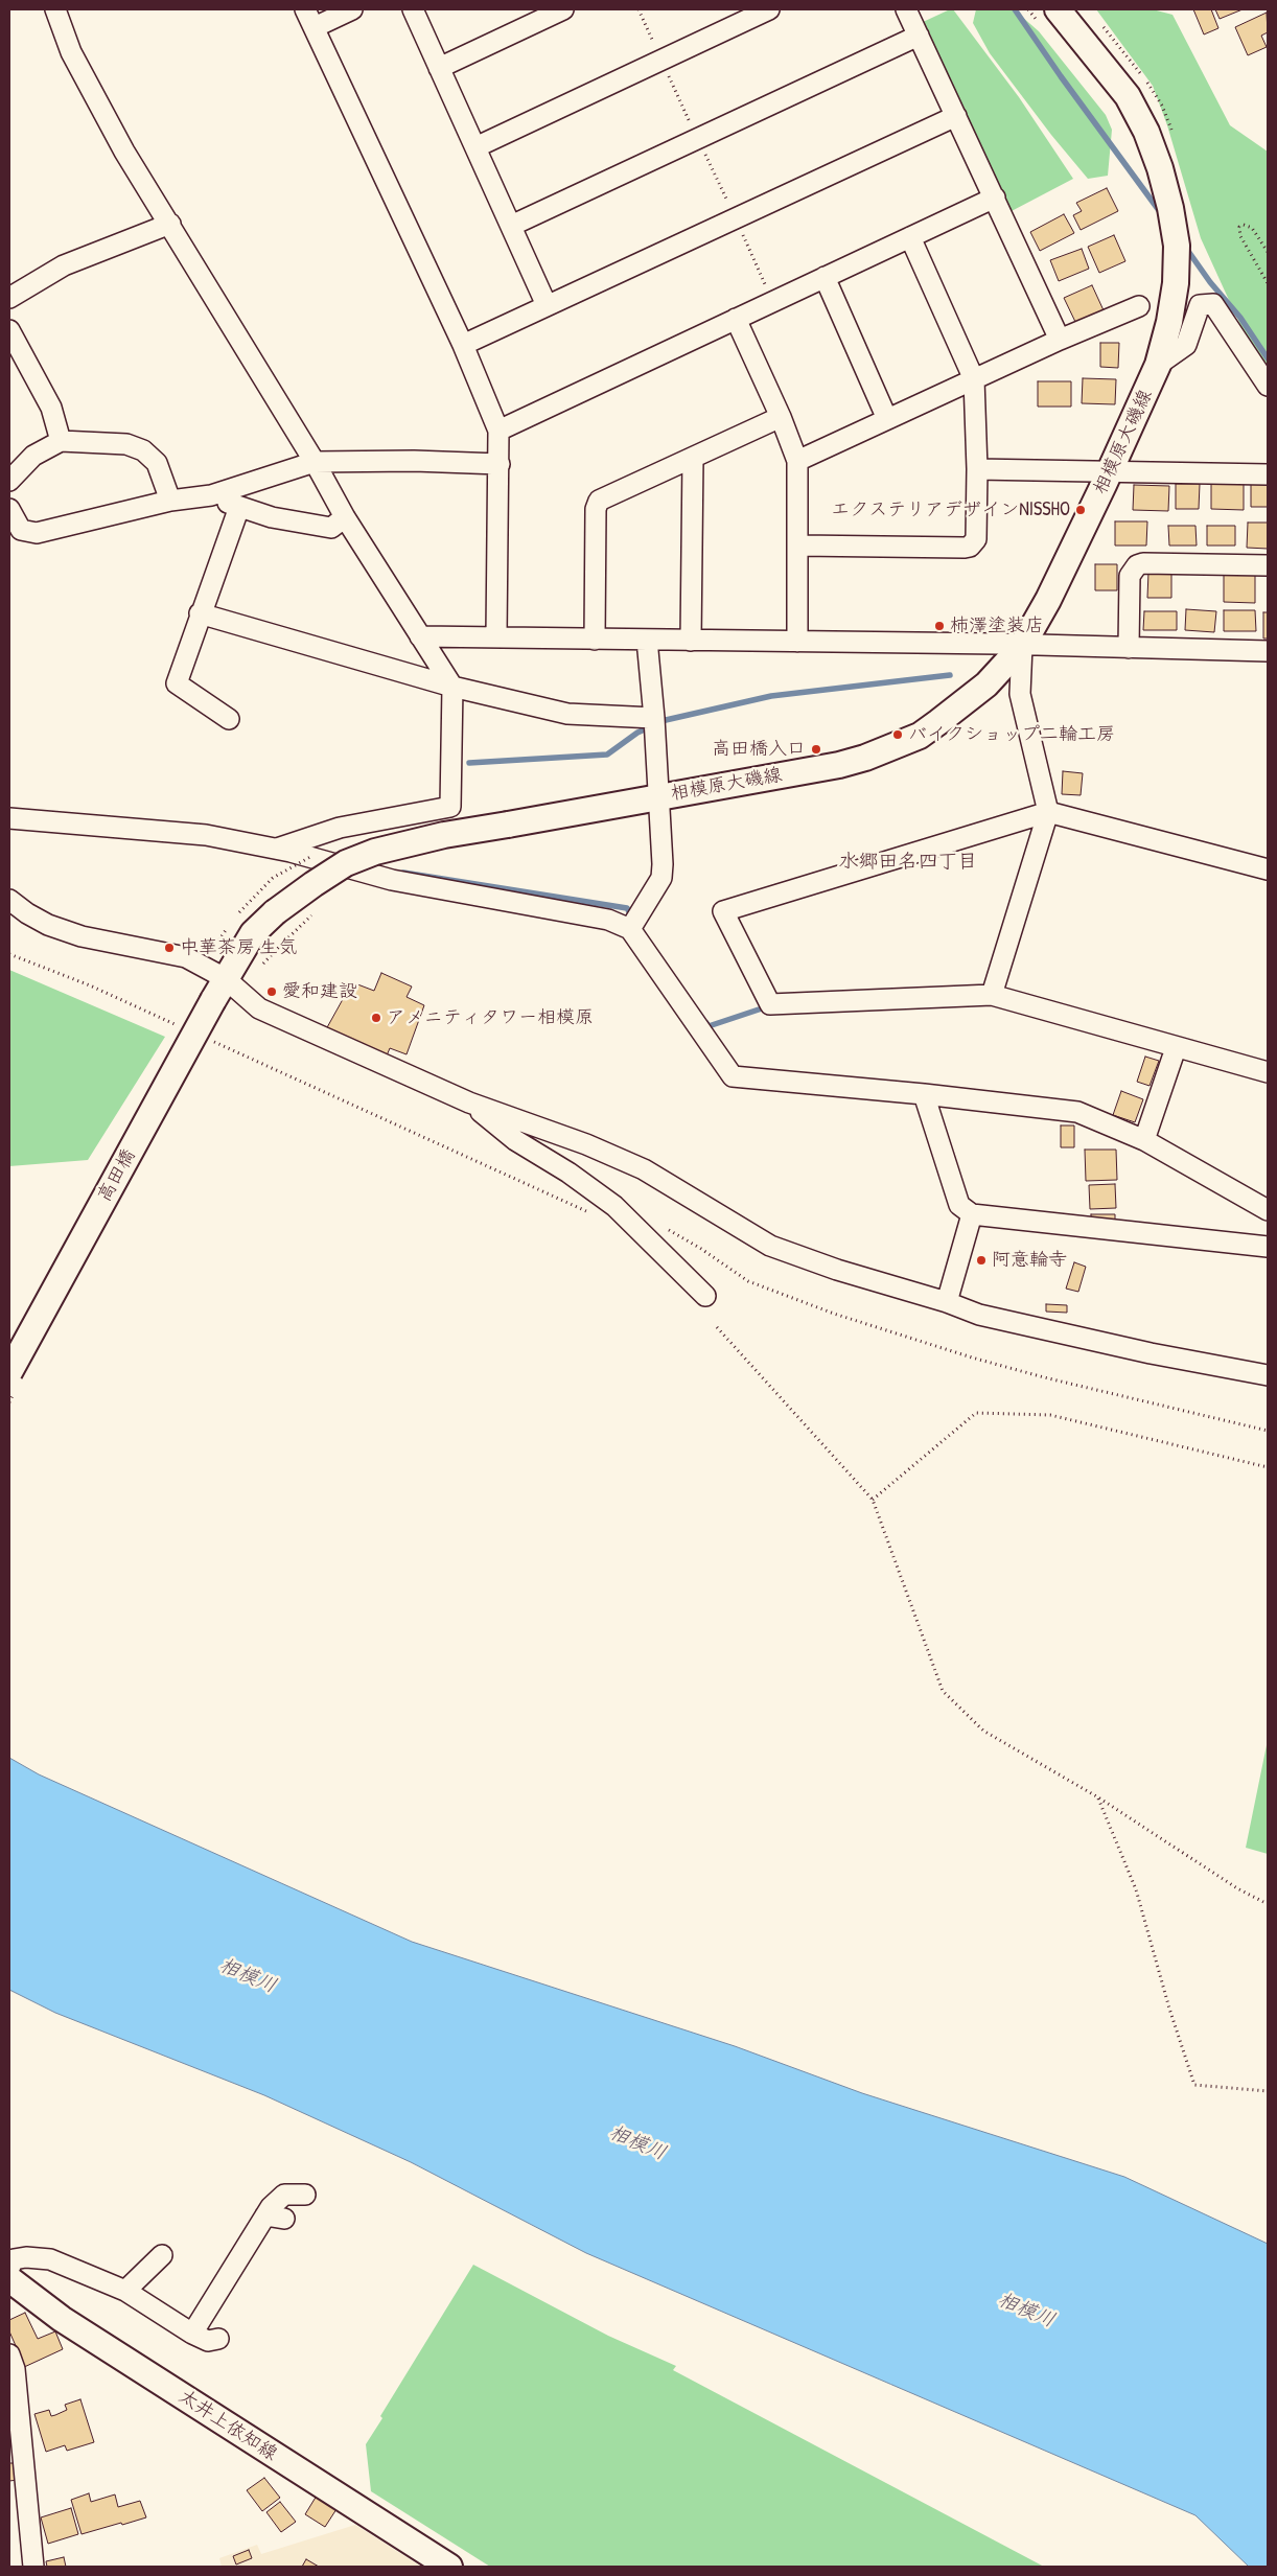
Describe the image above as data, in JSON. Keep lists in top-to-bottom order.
{
  "streets": {
    "main road": ["相模原大磯線", "高田橋", "太井上依知線"]
  },
  "crossings": [
    ["相模原大磯線", "高田橋"]
  ],
  "districts": ["水郷田名四丁目"],
  "water": ["相模川"],
  "places": [
    "エクステリアデザインNISSHO",
    "柿澤塗装店",
    "バイクショップ二輪工房",
    "高田橋入口",
    "中華茶房 生気",
    "愛和建設",
    "アメニティタワー相模原",
    "阿意輪寺"
  ]
}
